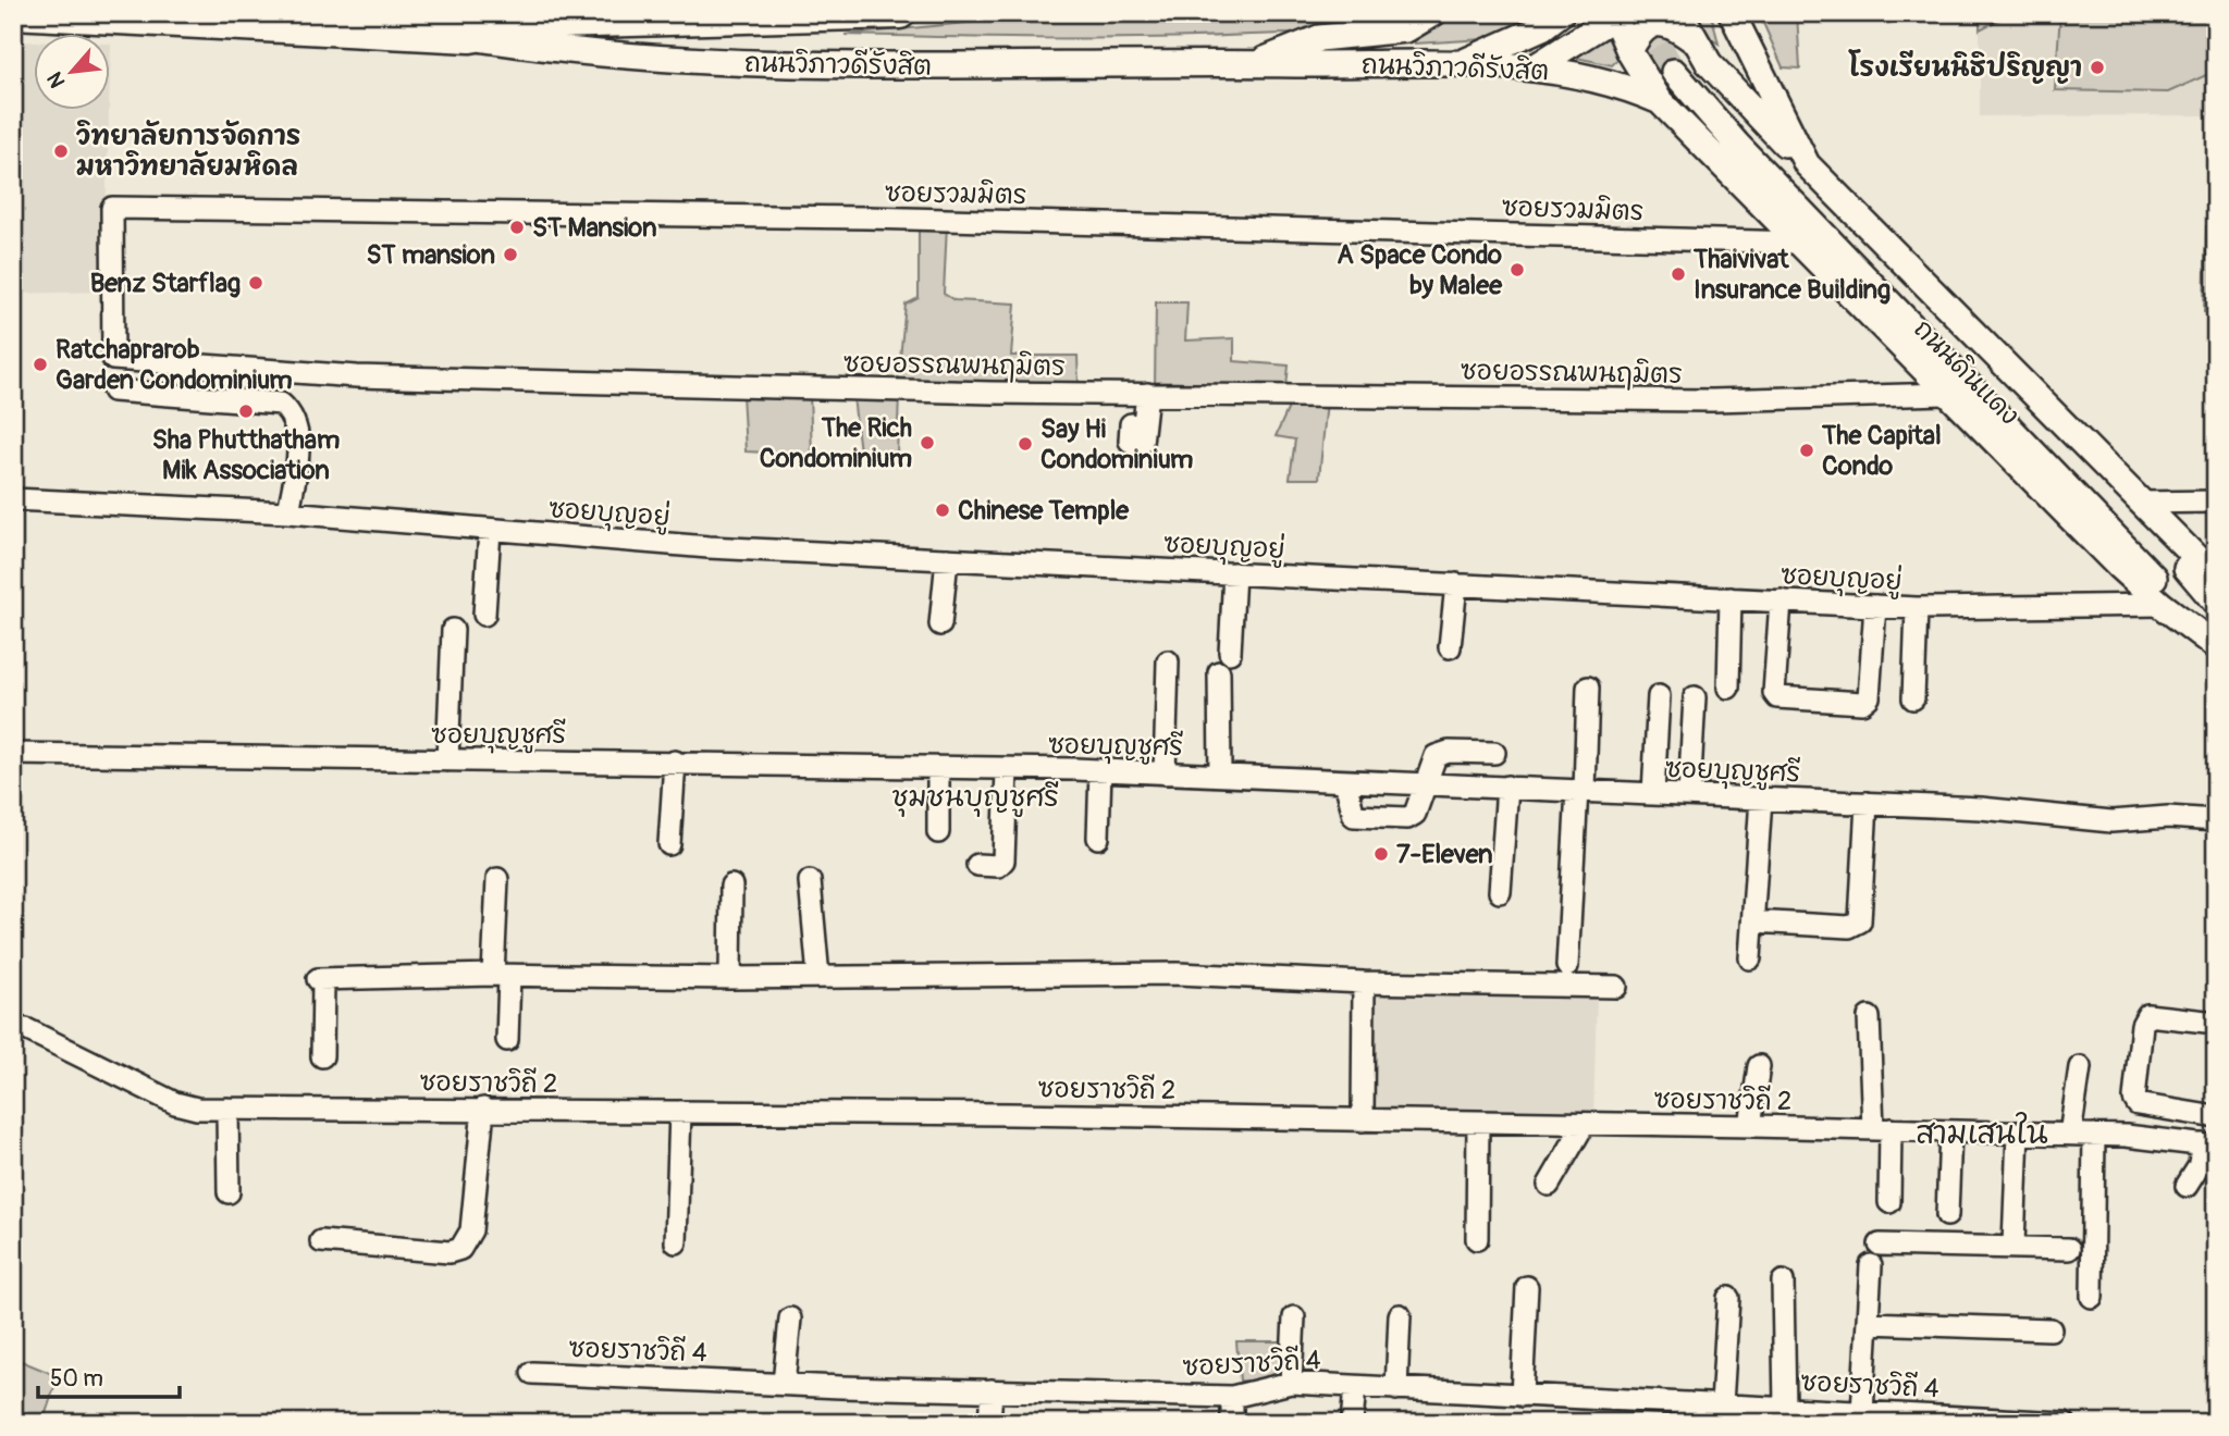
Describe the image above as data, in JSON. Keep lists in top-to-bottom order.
{
  "streets": {
    "highway": ["ถนนวิภาวดีรังสิต"],
    "main road": ["ถนนดินแดง"],
    "street": [
      "ซอยรวมมิตร",
      "ซอยอรรณพนฤมิตร",
      "ซอยบุญอยู่",
      "ซอยบุญชูศรี",
      "ซอยราชวิถี 2",
      "ซอยราชวิถี 4"
    ]
  },
  "crossings": [
    ["ถนนวิภาวดีรังสิต", "ถนนดินแดง"],
    ["ซอยรวมมิตร", "ซอยอรรณพนฤมิตร"],
    ["ซอยรวมมิตร", "ถนนดินแดง"],
    ["ซอยอรรณพนฤมิตร", "ถนนดินแดง"],
    ["ถนนดินแดง", "ซอยบุญอยู่"]
  ],
  "districts": ["ชุมชนบุญชูศรี", "สามเสนใน"],
  "places": [
    "โรงเรียนนิธิปริญญา",
    "วิทยาลัยการจัดการ มหาวิทยาลัยมหิดล",
    "ST Mansion",
    "ST mansion",
    "A Space Condo by Malee",
    "Thaivivat Insurance Building",
    "Benz Starflag",
    "Ratchaprarob Garden Condominium",
    "Sha Phutthatham Mik Association",
    "The Rich Condominium",
    "Say Hi Condominium",
    "The Capital Condo",
    "Chinese Temple",
    "7-Eleven"
  ],
  "scale_bar": "50 m",
  "north": "bottom left"
}
